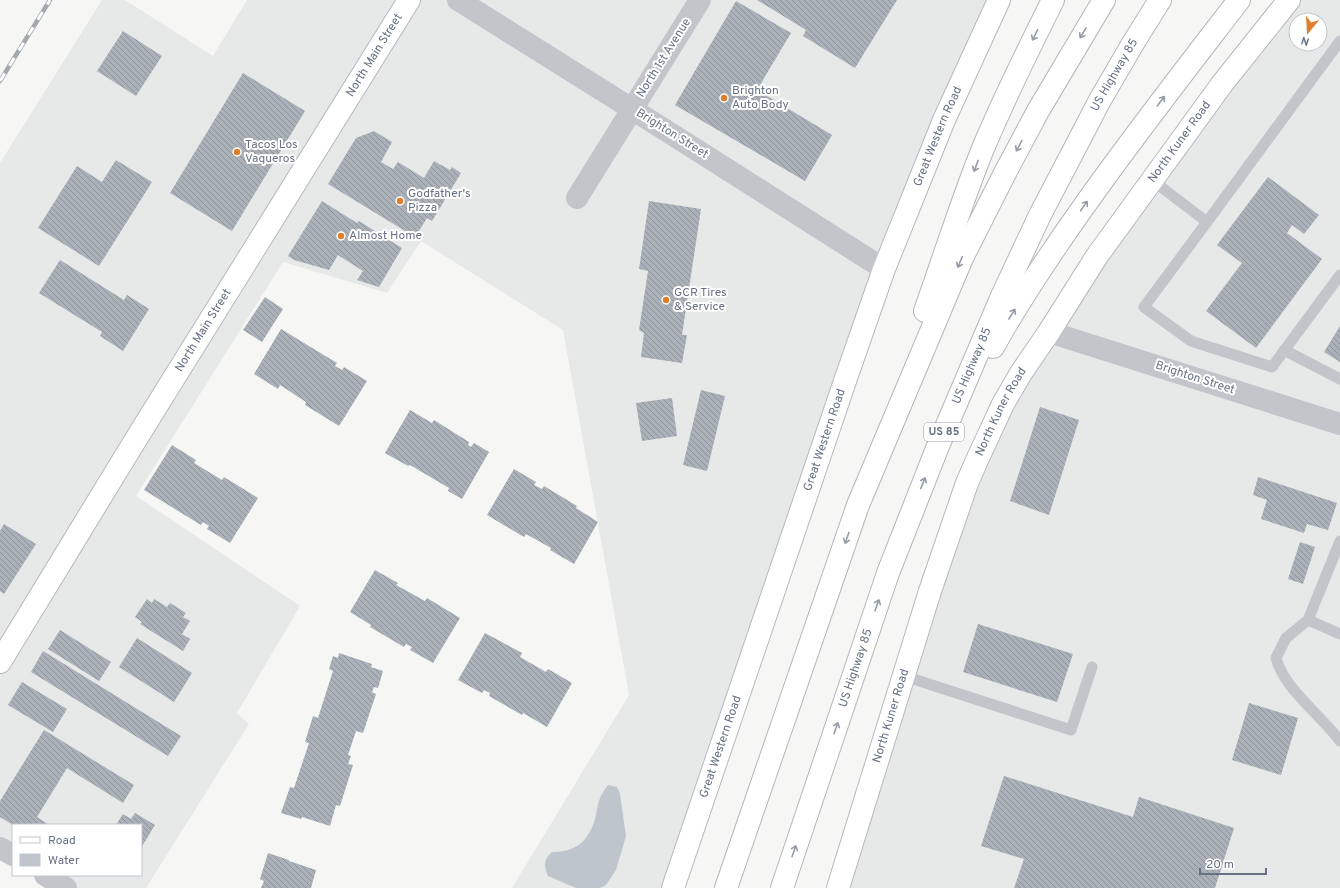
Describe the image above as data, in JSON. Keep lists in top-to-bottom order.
{
  "streets": {
    "main road": [
      "North Main Street",
      "US Highway 85",
      "Great Western Road",
      "North Kuner Road",
      "US 85"
    ],
    "street": ["North 1st Avenue", "Brighton Street"]
  },
  "crossings": [
    ["North 1st Avenue", "Brighton Street"],
    ["Brighton Street", "Great Western Road"],
    ["Brighton Street", "North Kuner Road"]
  ],
  "places": [
    "Brighton Auto Body",
    "Tacos Los Vaqueros",
    "Godfather's Pizza",
    "Almost Home",
    "GCR Tires & Service"
  ],
  "legend": ["Road", "Water"],
  "scale_bar": "20 m",
  "north": "bottom"
}
